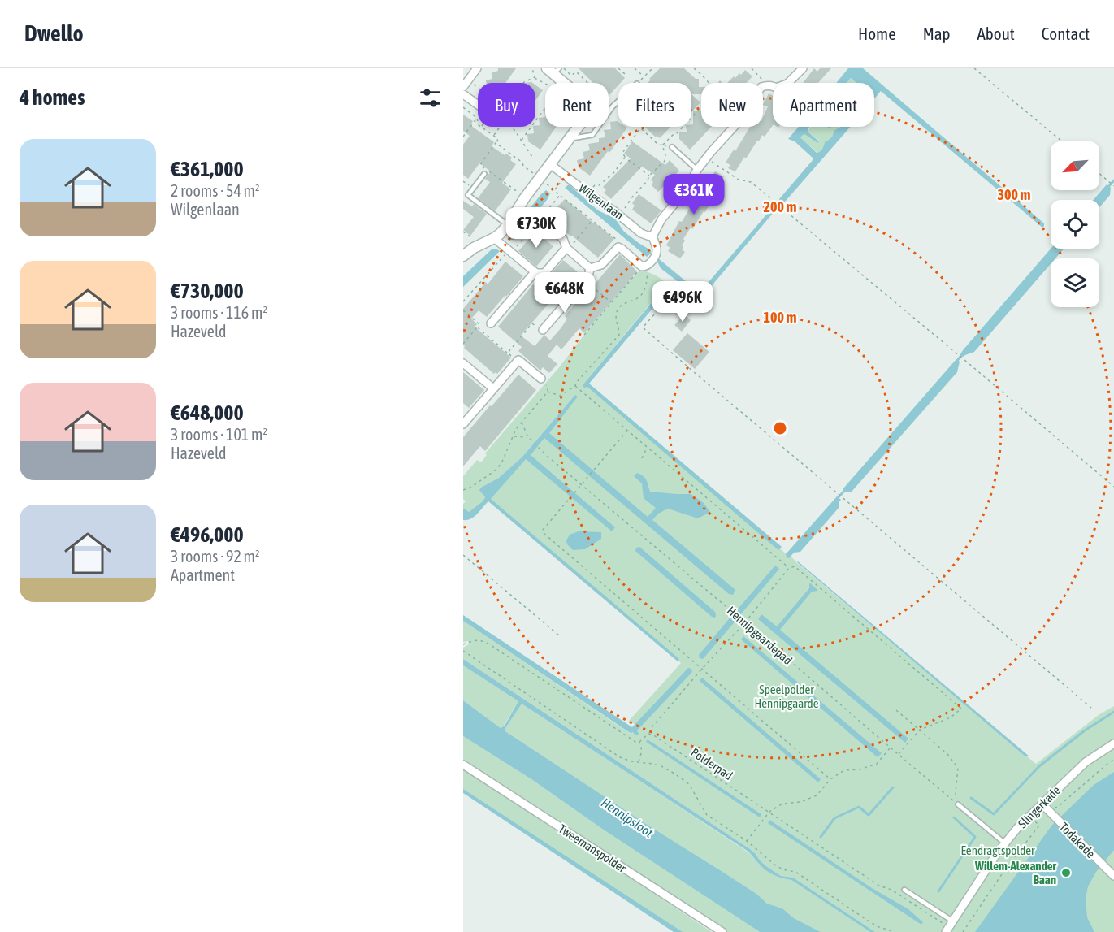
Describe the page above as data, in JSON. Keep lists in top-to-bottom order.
{
  "streets": {
    "street": [
      "Wilgenlaan",
      "Slingerkade",
      "Todakade",
      "Tweemanspolder"
    ],
    "path": ["Hennipgaardepad", "Polderpad"]
  },
  "crossings": [
    ["Polderpad", "Slingerkade"],
    ["Slingerkade", "Todakade"]
  ],
  "water": ["Hennipsloot"],
  "parks": ["Speelpolder Hennipgaarde", "Eendragtspolder"],
  "places": ["Willem-Alexander Baan"],
  "north": "bottom left",
  "page": {
    "header": "Dwello",
    "nav": [
      "Home",
      "Map",
      "About",
      "Contact"
    ],
    "heading": "4 homes",
    "chip": [
      "Buy",
      "Rent",
      "Filters",
      "New",
      "Apartment"
    ],
    "list": [
      {
        "name": "€361,000",
        "note": "2 rooms · 54 m² · Wilgenlaan"
      },
      {
        "name": "€730,000",
        "note": "3 rooms · 116 m² · Hazeveld"
      },
      {
        "name": "€648,000",
        "note": "3 rooms · 101 m² · Hazeveld"
      },
      {
        "name": "€496,000",
        "note": "3 rooms · 92 m² · Apartment"
      }
    ],
    "price": [
      "€361K",
      "€730K",
      "€648K",
      "€496K"
    ]
  },
  "rings": ["300 m", "200 m", "100 m"]
}
